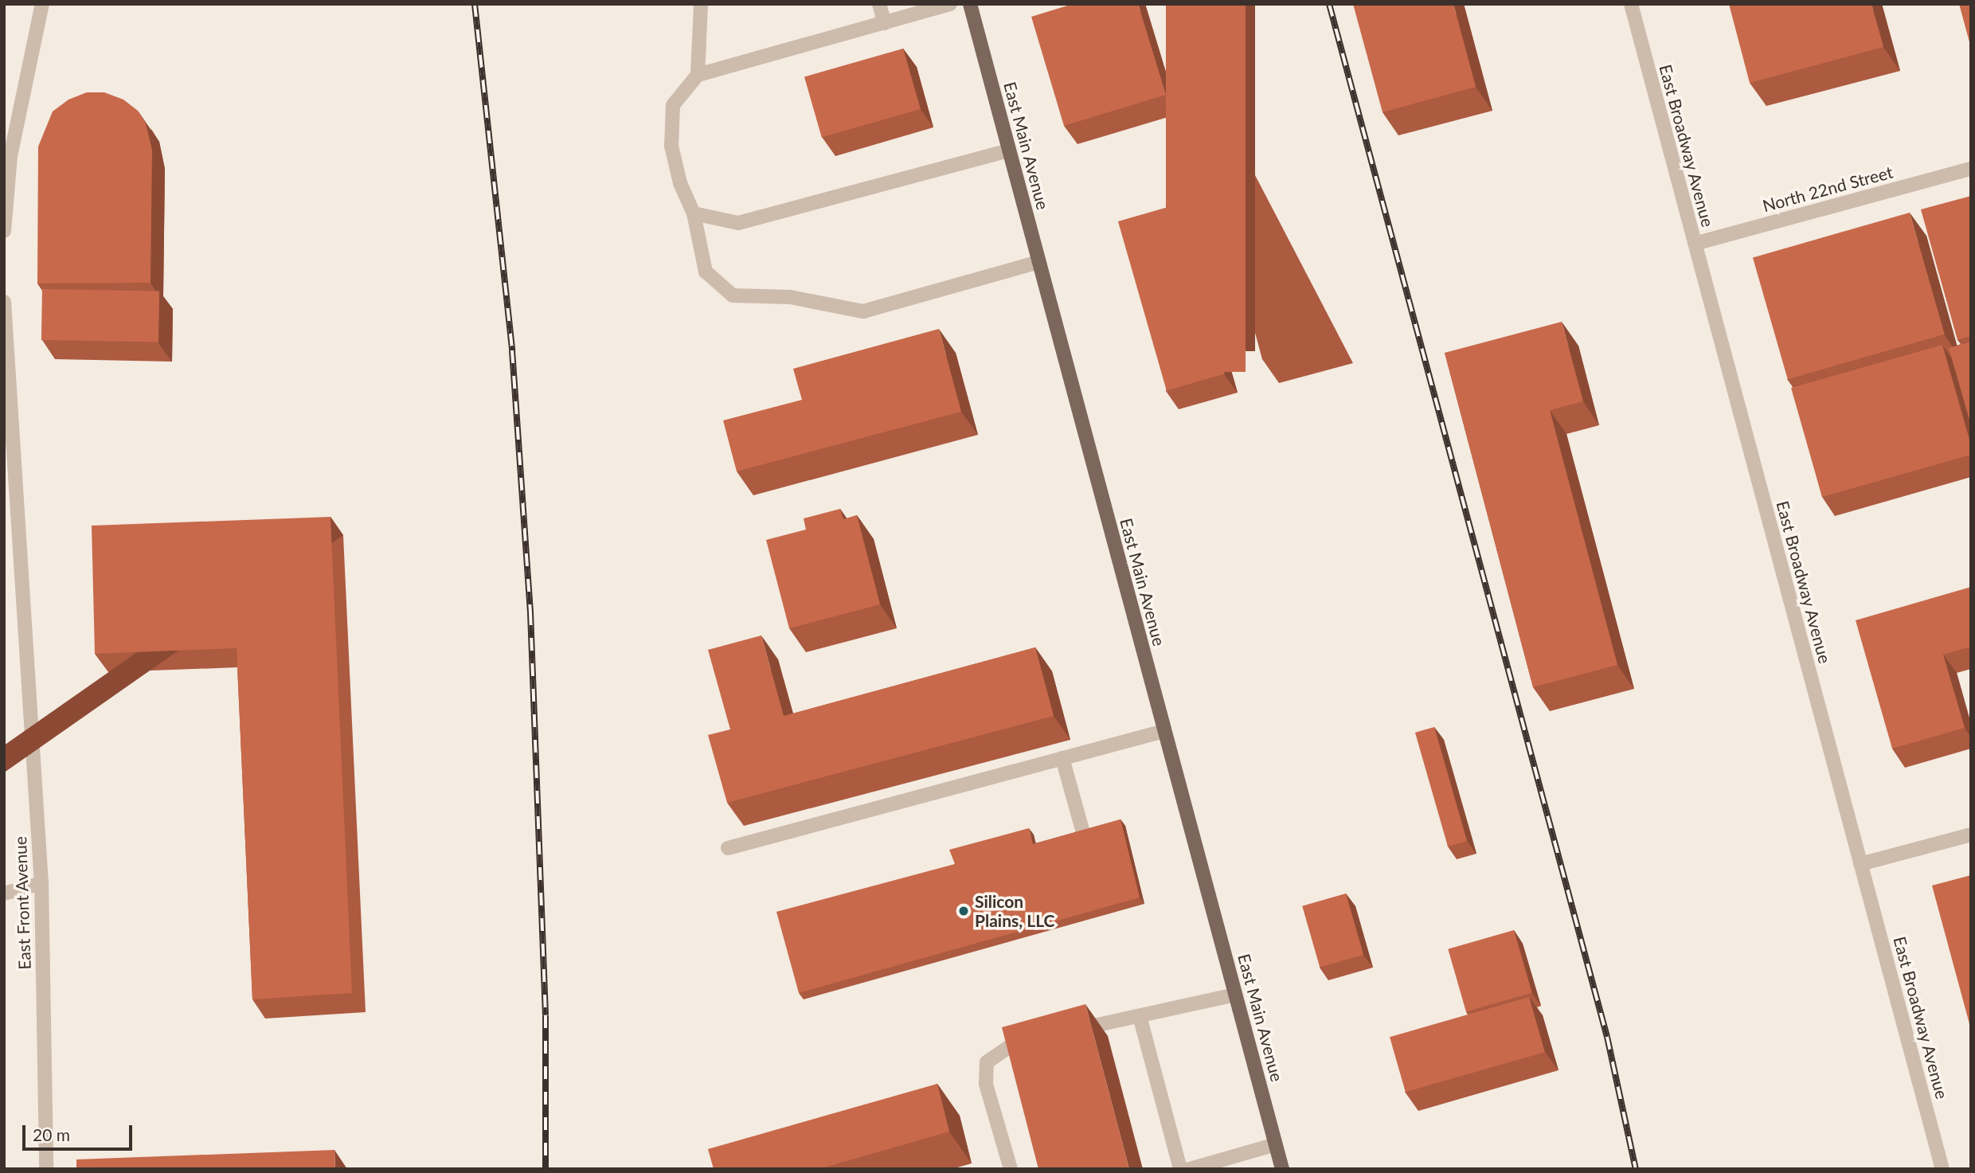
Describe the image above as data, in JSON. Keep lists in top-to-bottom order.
{
  "streets": {
    "main road": ["East Main Avenue"],
    "street": ["East Broadway Avenue", "North 22nd Street", "East Front Avenue"]
  },
  "crossings": [
    ["East Broadway Avenue", "North 22nd Street"]
  ],
  "places": ["Silicon Plains, LLC"],
  "scale_bar": "20 m"
}
